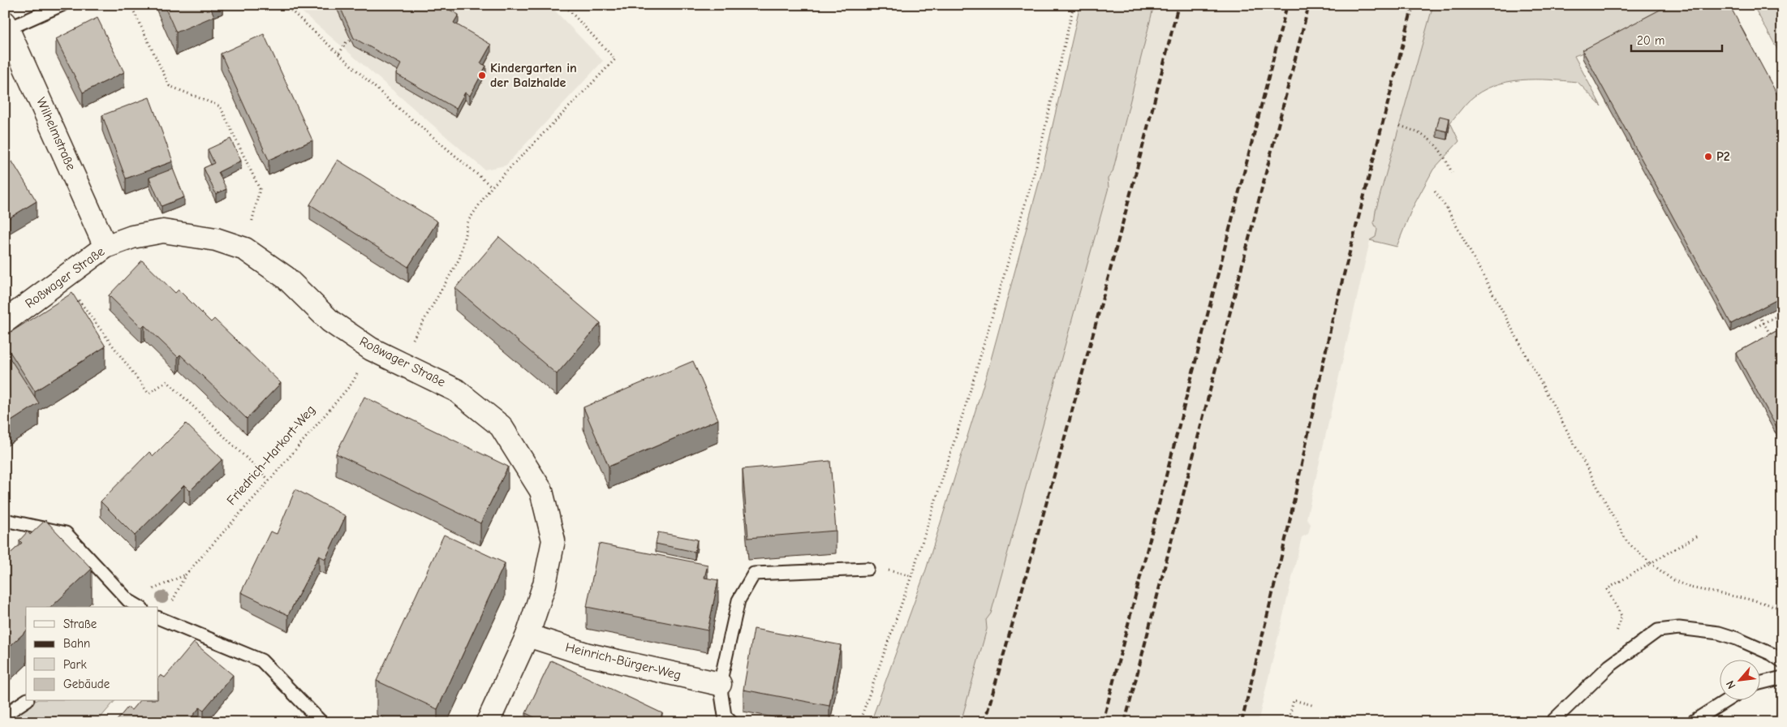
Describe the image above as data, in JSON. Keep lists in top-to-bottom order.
{
  "streets": {
    "street": ["Wilhelmstraße", "Roßwager Straße", "Heinrich-Bürger-Weg"],
    "path": ["Friedrich-Harkort-Weg"]
  },
  "crossings": [
    ["Wilhelmstraße", "Roßwager Straße"],
    ["Roßwager Straße", "Friedrich-Harkort-Weg"],
    ["Roßwager Straße", "Heinrich-Bürger-Weg"]
  ],
  "places": ["Kindergarten in der Balzhalde", "P2"],
  "legend": [
    "Straße",
    "Bahn",
    "Park",
    "Gebäude"
  ],
  "scale_bar": "20 m",
  "north": "bottom left"
}
